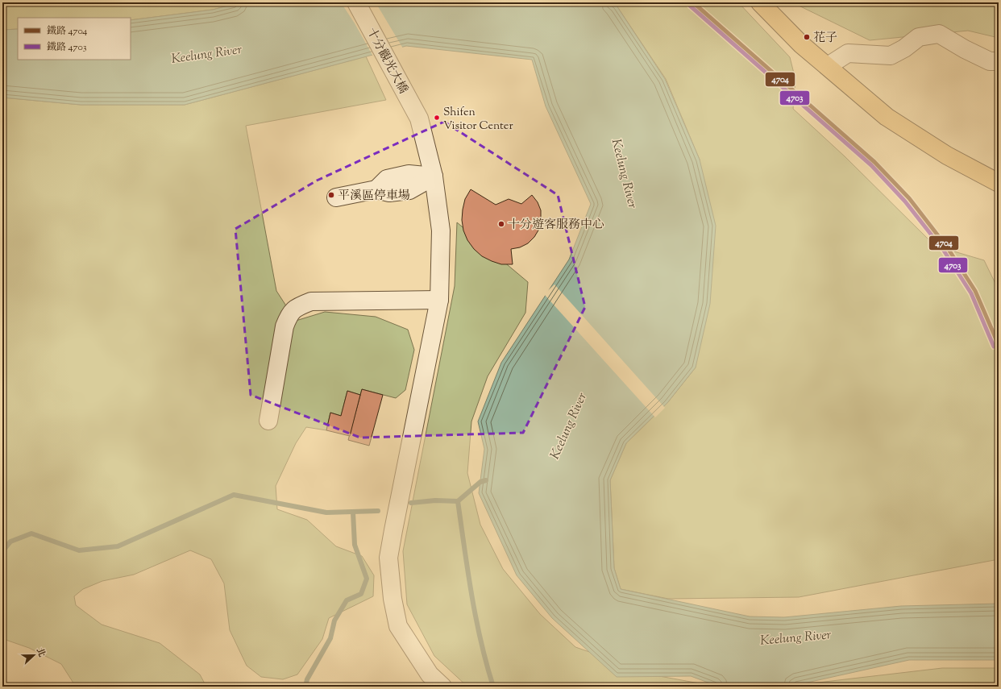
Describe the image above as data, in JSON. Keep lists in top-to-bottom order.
{
  "streets": {
    "street": ["十分觀光大橋"]
  },
  "water": ["Keelung River"],
  "places": [
    "花子",
    "Shifen Visitor Center",
    "平溪區停車場",
    "十分遊客服務中心"
  ],
  "lines": ["rail line 4704", "rail line 4703"],
  "legend": ["鐵路 4704", "鐵路 4703"],
  "north": "right"
}
